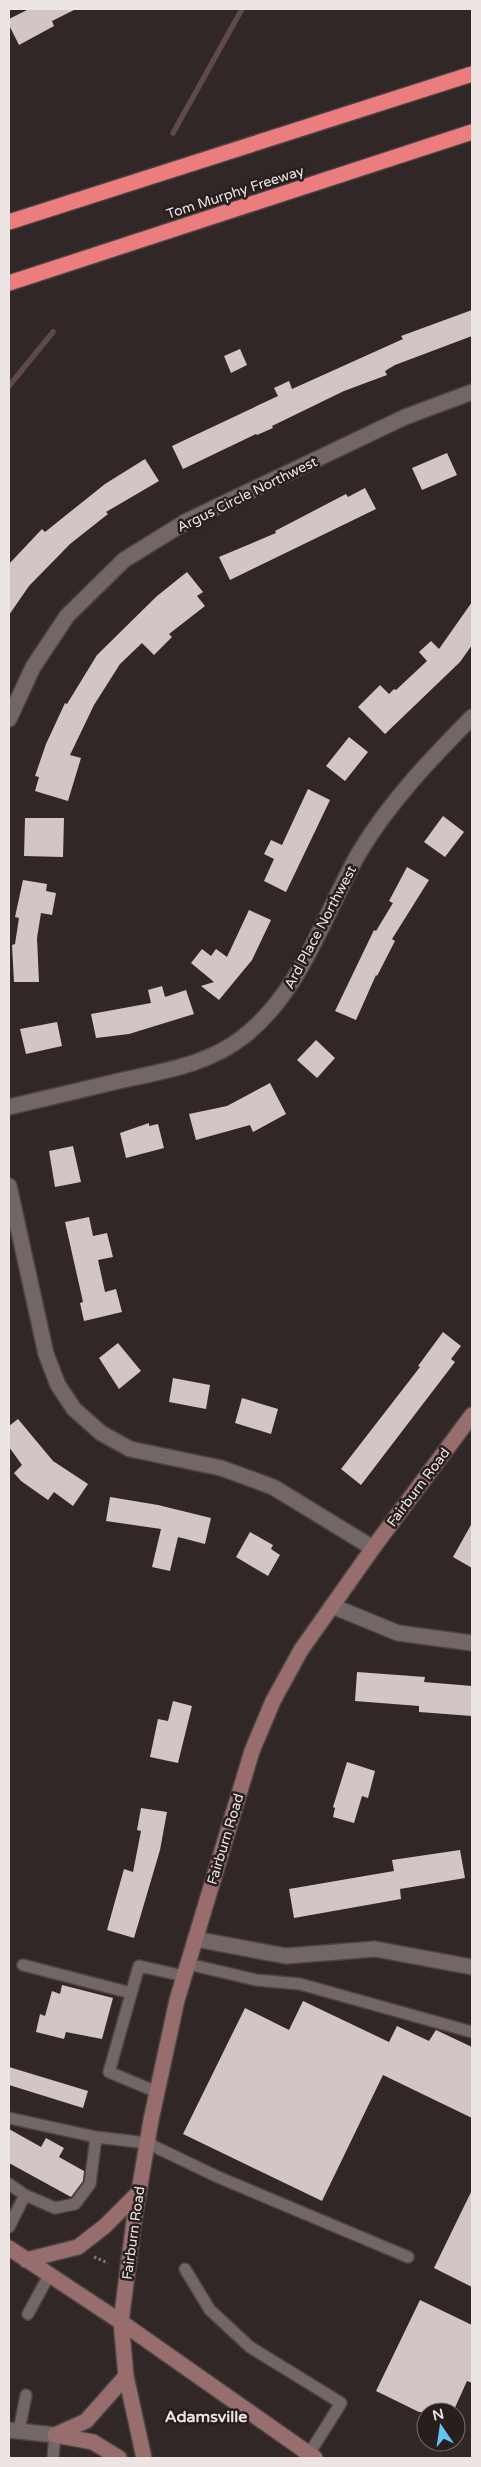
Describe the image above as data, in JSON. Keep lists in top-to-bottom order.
{
  "streets": {
    "highway": ["Tom Murphy Freeway"],
    "street": ["Argus Circle Northwest", "Ard Place Northwest", "Fairburn Road"]
  },
  "districts": ["Adamsville"],
  "north": "top"
}
